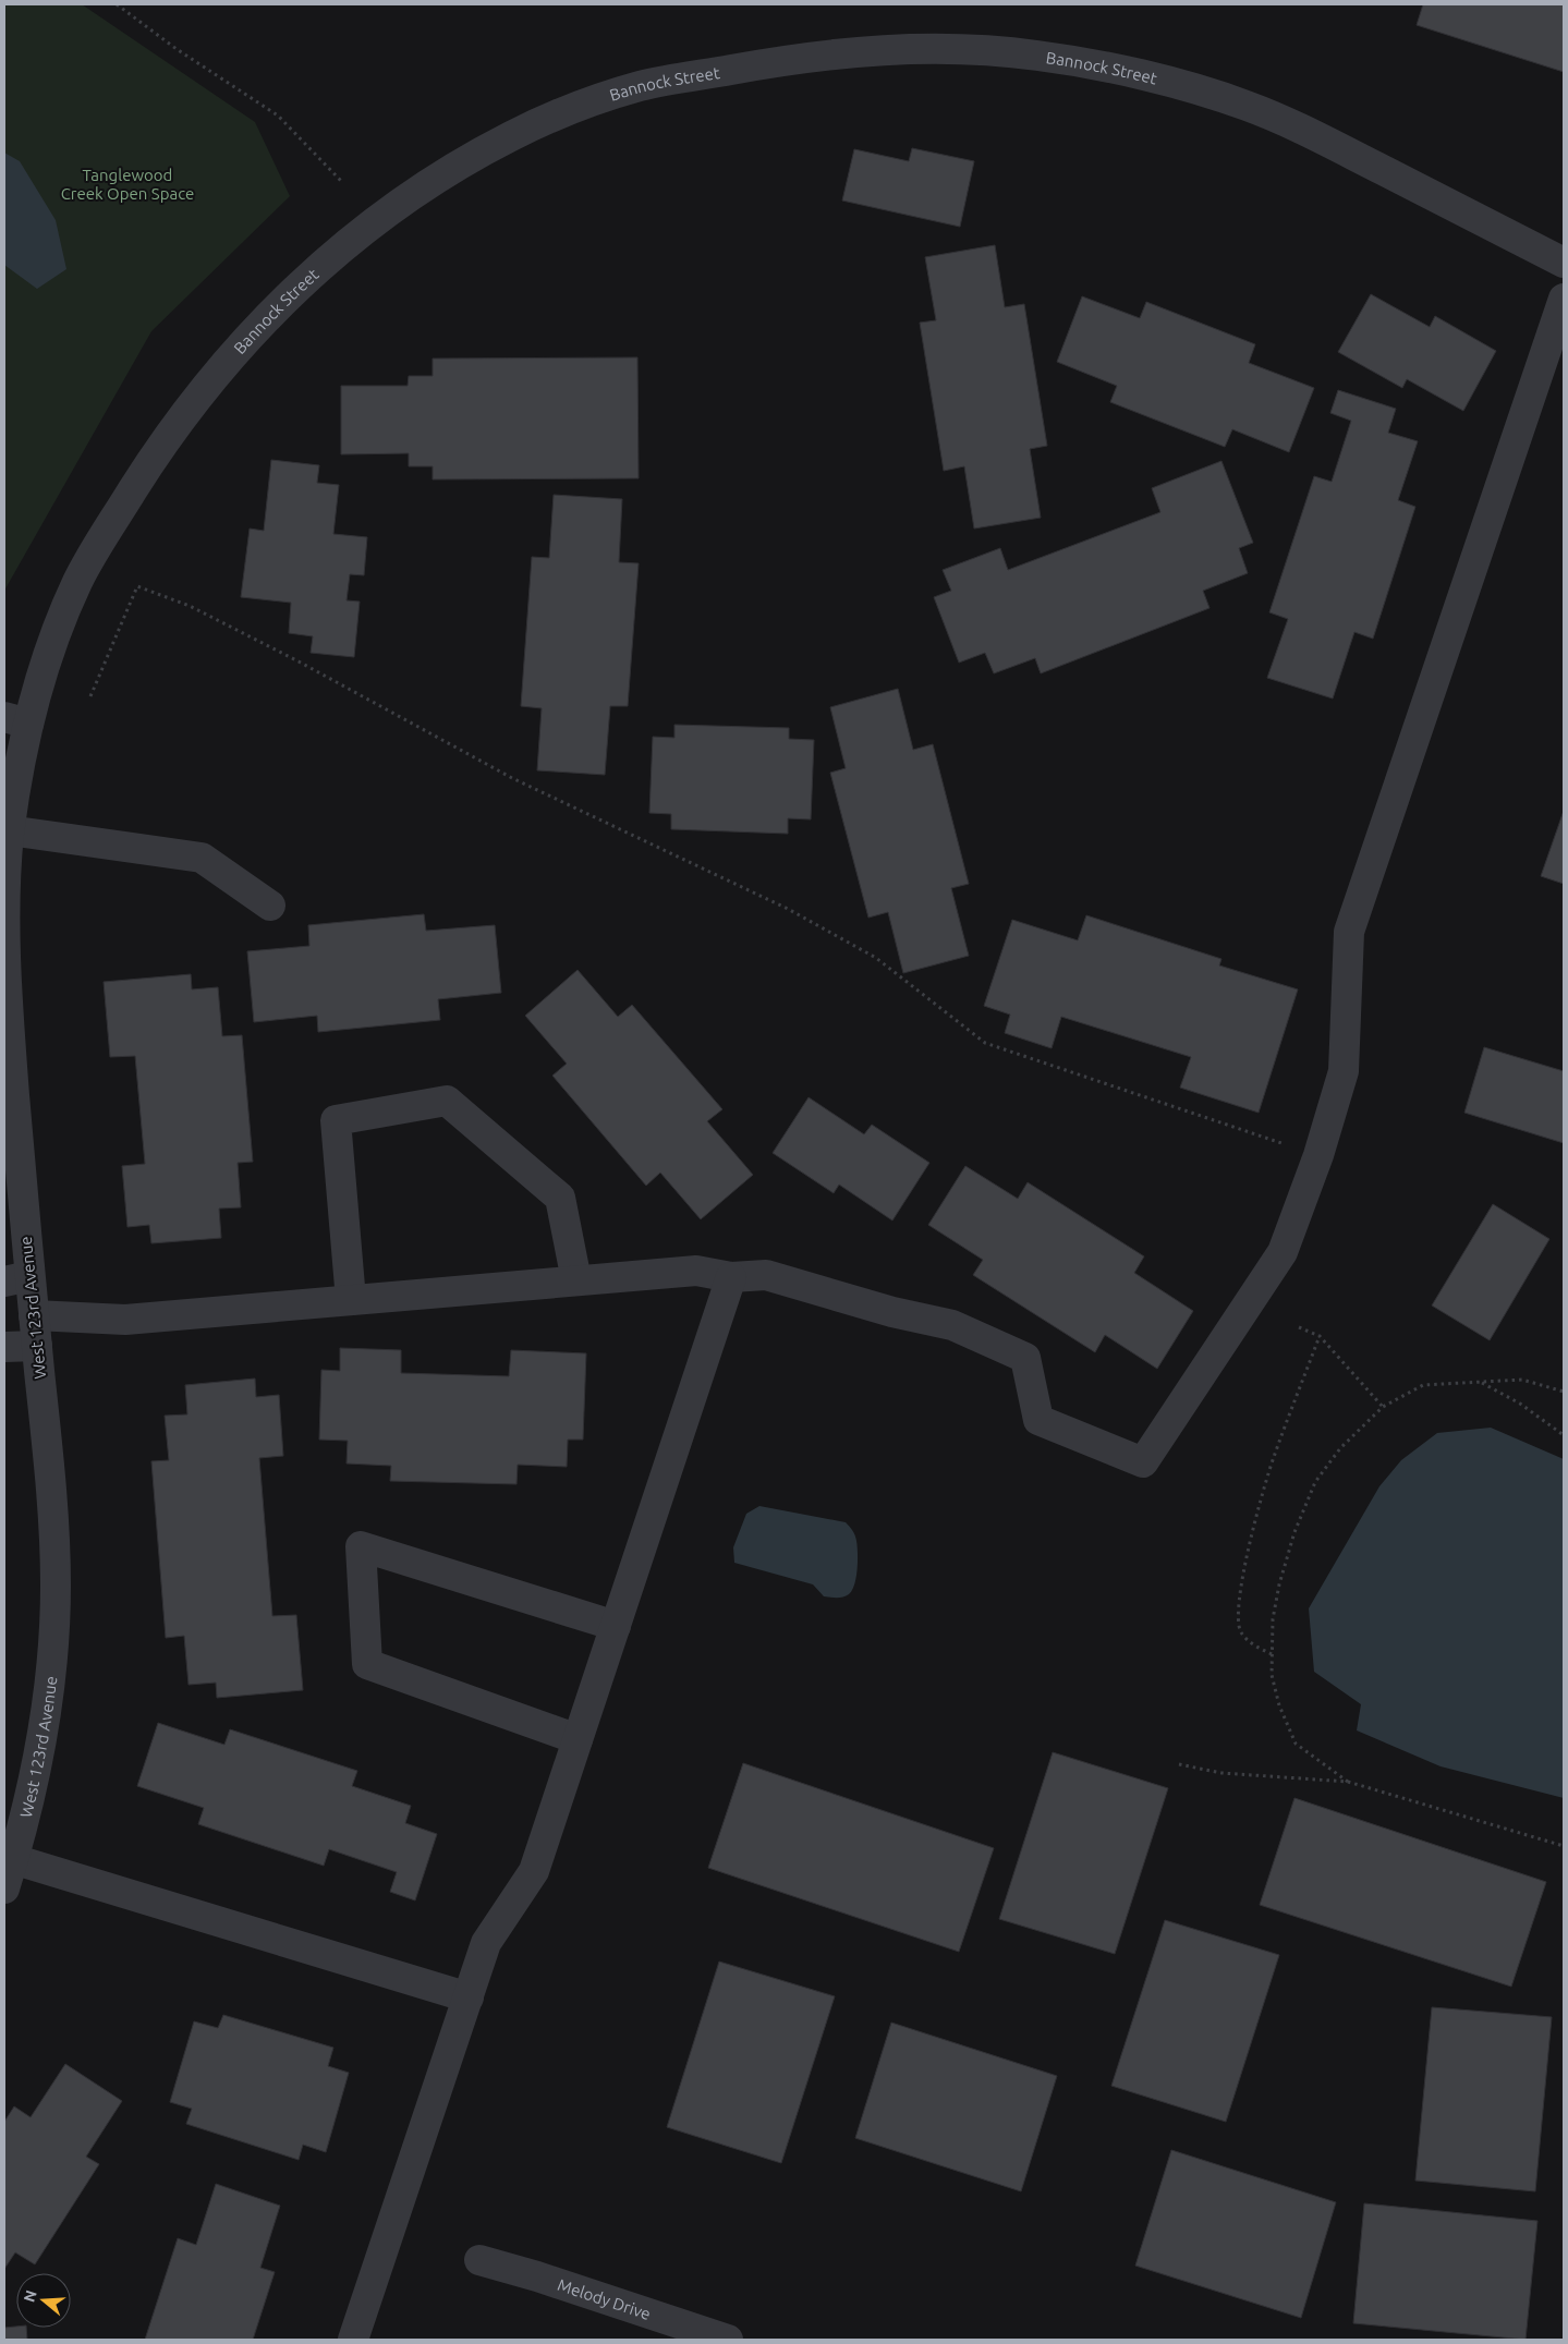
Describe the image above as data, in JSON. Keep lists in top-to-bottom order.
{
  "streets": {
    "street": ["Bannock Street", "West 123rd Avenue", "Melody Drive"]
  },
  "crossings": [
    ["Bannock Street", "West 123rd Avenue"]
  ],
  "parks": ["Tanglewood Creek Open Space"],
  "north": "left"
}
